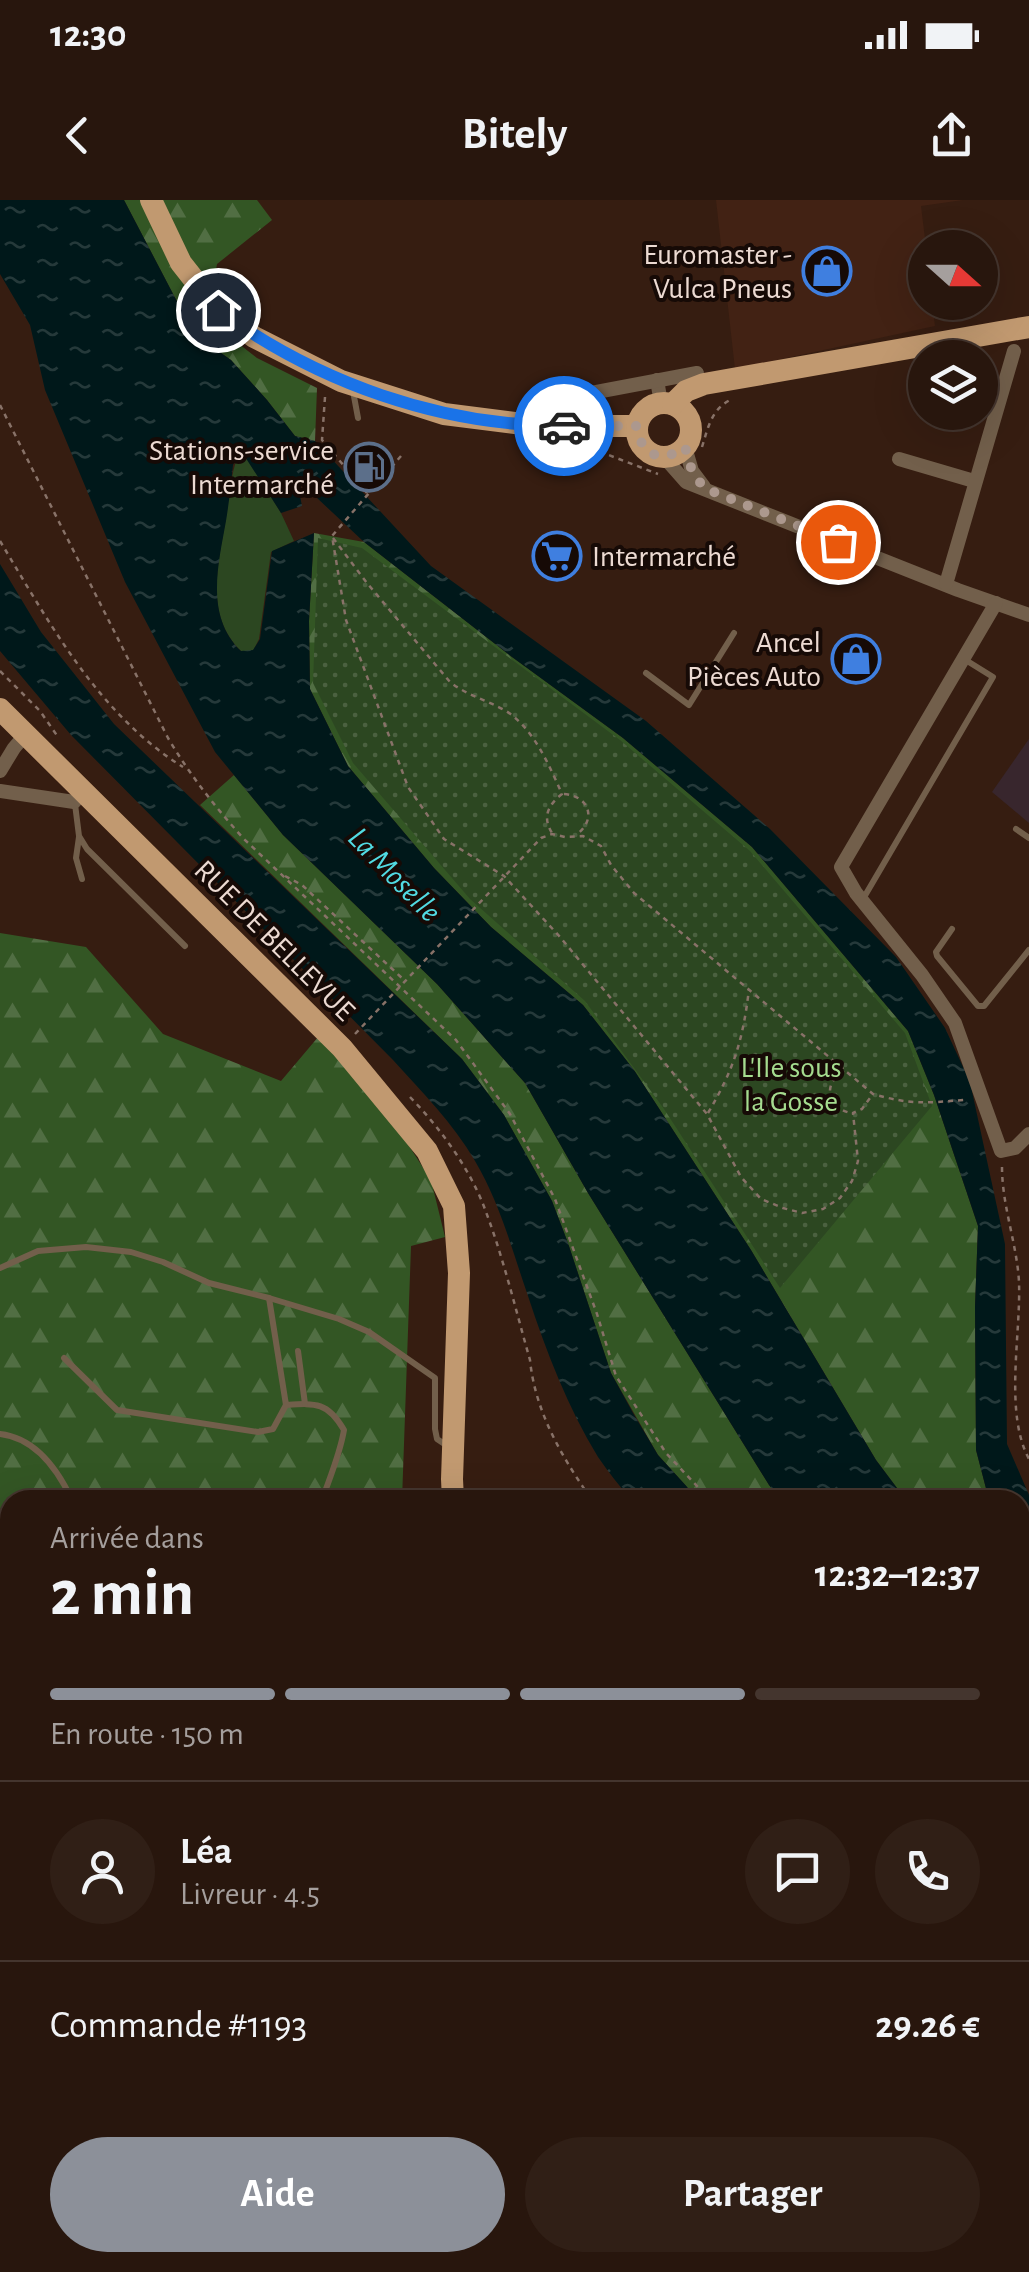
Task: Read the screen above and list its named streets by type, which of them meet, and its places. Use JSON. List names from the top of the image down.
{
  "streets": {
    "main road": ["RUE DE BELLEVUE"]
  },
  "water": ["La Moselle"],
  "parks": ["L'Ile sous la Gosse"],
  "places": {
    "shop": ["Euromaster - Vulca Pneus", "Ancel Pièces Auto"],
    "fuel station": ["Stations-service Intermarché"],
    "supermarket": ["Intermarché"]
  },
  "north": "right",
  "page": {
    "status": "12:30",
    "header": "Bitely",
    "heading": ["2 min", "Arrivée dans", "12:32–12:37"],
    "panel": [
      "Léa",
      "Livreur · 4.5",
      "Commande #1193",
      "29.26 €"
    ],
    "bar": "En route · 150 m",
    "buttons": ["Aide", "Partager"]
  }
}
